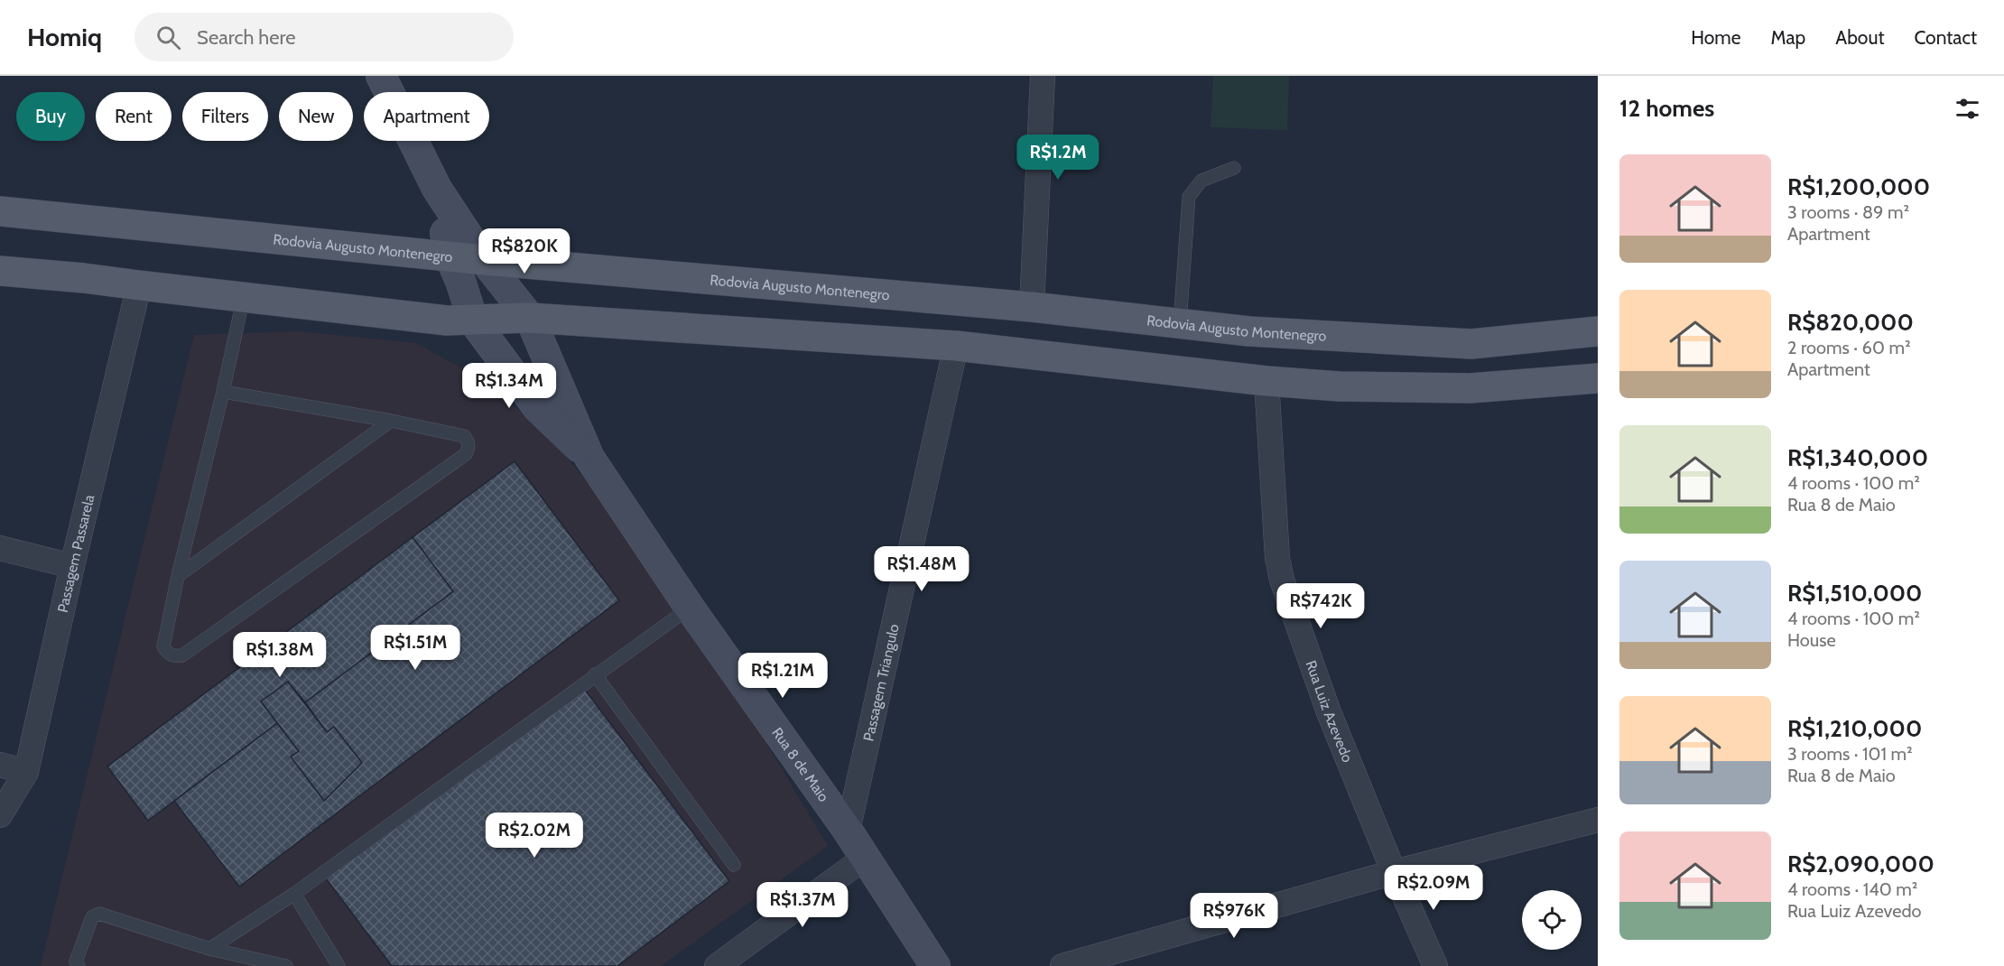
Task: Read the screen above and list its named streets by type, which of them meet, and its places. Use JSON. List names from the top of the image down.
{
  "streets": {
    "main road": ["Rodovia Augusto Montenegro"],
    "street": [
      "Passagem Passarela",
      "Passagem Triangulo",
      "Rua Luiz Azevedo",
      "Rua 8 de Maio"
    ]
  },
  "crossings": [
    ["Rodovia Augusto Montenegro", "Rua 8 de Maio"],
    ["Passagem Triangulo", "Rua 8 de Maio"]
  ],
  "page": {
    "header": "Homiq",
    "search": "Search here",
    "nav": [
      "Home",
      "Map",
      "About",
      "Contact"
    ],
    "heading": "12 homes",
    "chip": [
      "Buy",
      "Rent",
      "Filters",
      "New",
      "Apartment"
    ],
    "price": [
      "R$1.2M",
      "R$820K",
      "R$1.34M",
      "R$1.48M",
      "R$742K",
      "R$1.51M",
      "R$1.38M",
      "R$1.21M",
      "R$2.02M",
      "R$2.09M",
      "R$1.37M",
      "R$976K"
    ],
    "list": [
      {
        "name": "R$1,200,000",
        "note": "3 rooms · 89 m² · Apartment"
      },
      {
        "name": "R$820,000",
        "note": "2 rooms · 60 m² · Apartment"
      },
      {
        "name": "R$1,340,000",
        "note": "4 rooms · 100 m² · Rua 8 de Maio"
      },
      {
        "name": "R$1,510,000",
        "note": "4 rooms · 100 m² · House"
      },
      {
        "name": "R$1,210,000",
        "note": "3 rooms · 101 m² · Rua 8 de Maio"
      },
      {
        "name": "R$2,090,000",
        "note": "4 rooms · 140 m² · Rua Luiz Azevedo"
      }
    ]
  }
}
